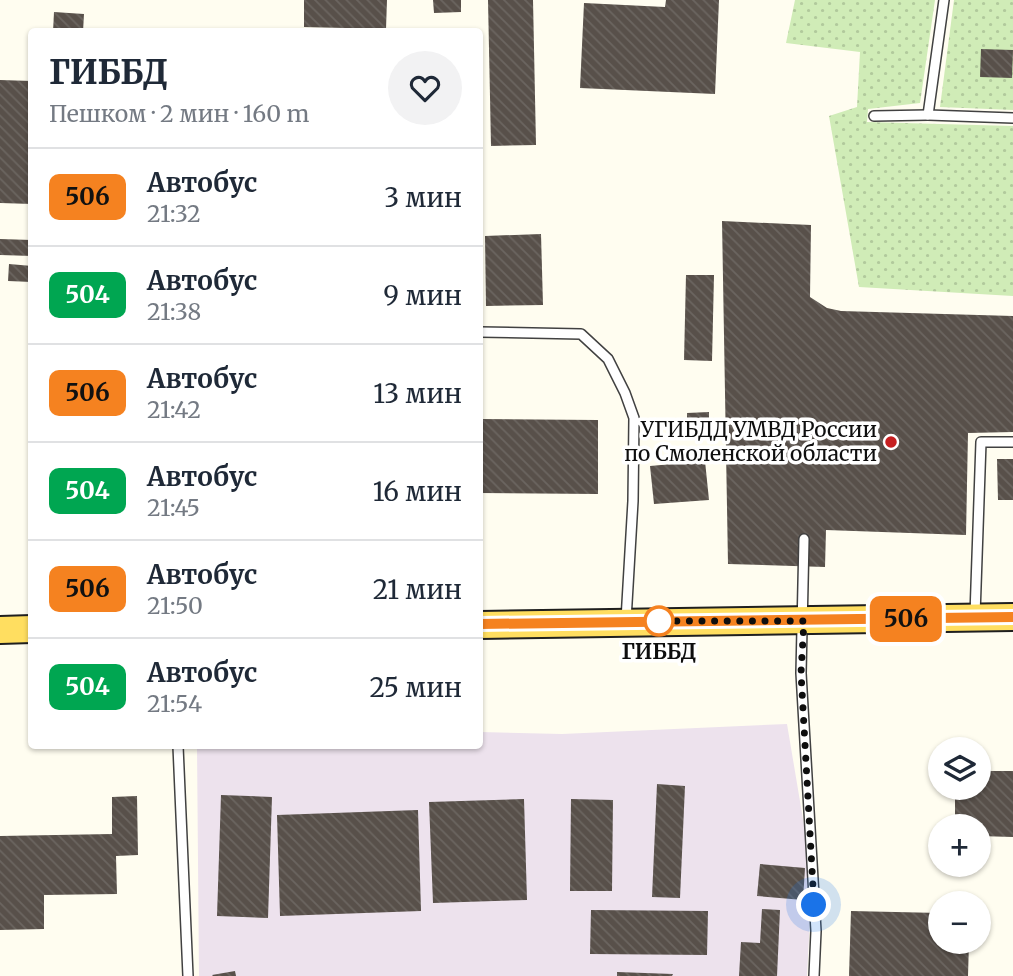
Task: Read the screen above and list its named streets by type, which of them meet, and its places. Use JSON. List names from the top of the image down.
{
  "places": ["УГИБДД УМВД России по Смоленской области", "ГИББД"],
  "lines": ["bus line 506"],
  "page": {
    "on_map": "506",
    "heading": ["ГИББД", "Пешком · 2 мин · 160 m"],
    "list": [
      {
        "mark": "506",
        "name": "Автобус",
        "note": "21:32",
        "value": "3 мин"
      },
      {
        "mark": "504",
        "name": "Автобус",
        "note": "21:38",
        "value": "9 мин"
      },
      {
        "mark": "506",
        "name": "Автобус",
        "note": "21:42",
        "value": "13 мин"
      },
      {
        "mark": "504",
        "name": "Автобус",
        "note": "21:45",
        "value": "16 мин"
      },
      {
        "mark": "506",
        "name": "Автобус",
        "note": "21:50",
        "value": "21 мин"
      },
      {
        "mark": "504",
        "name": "Автобус",
        "note": "21:54",
        "value": "25 мин"
      }
    ],
    "map_buttons": ["+", "−"]
  }
}
